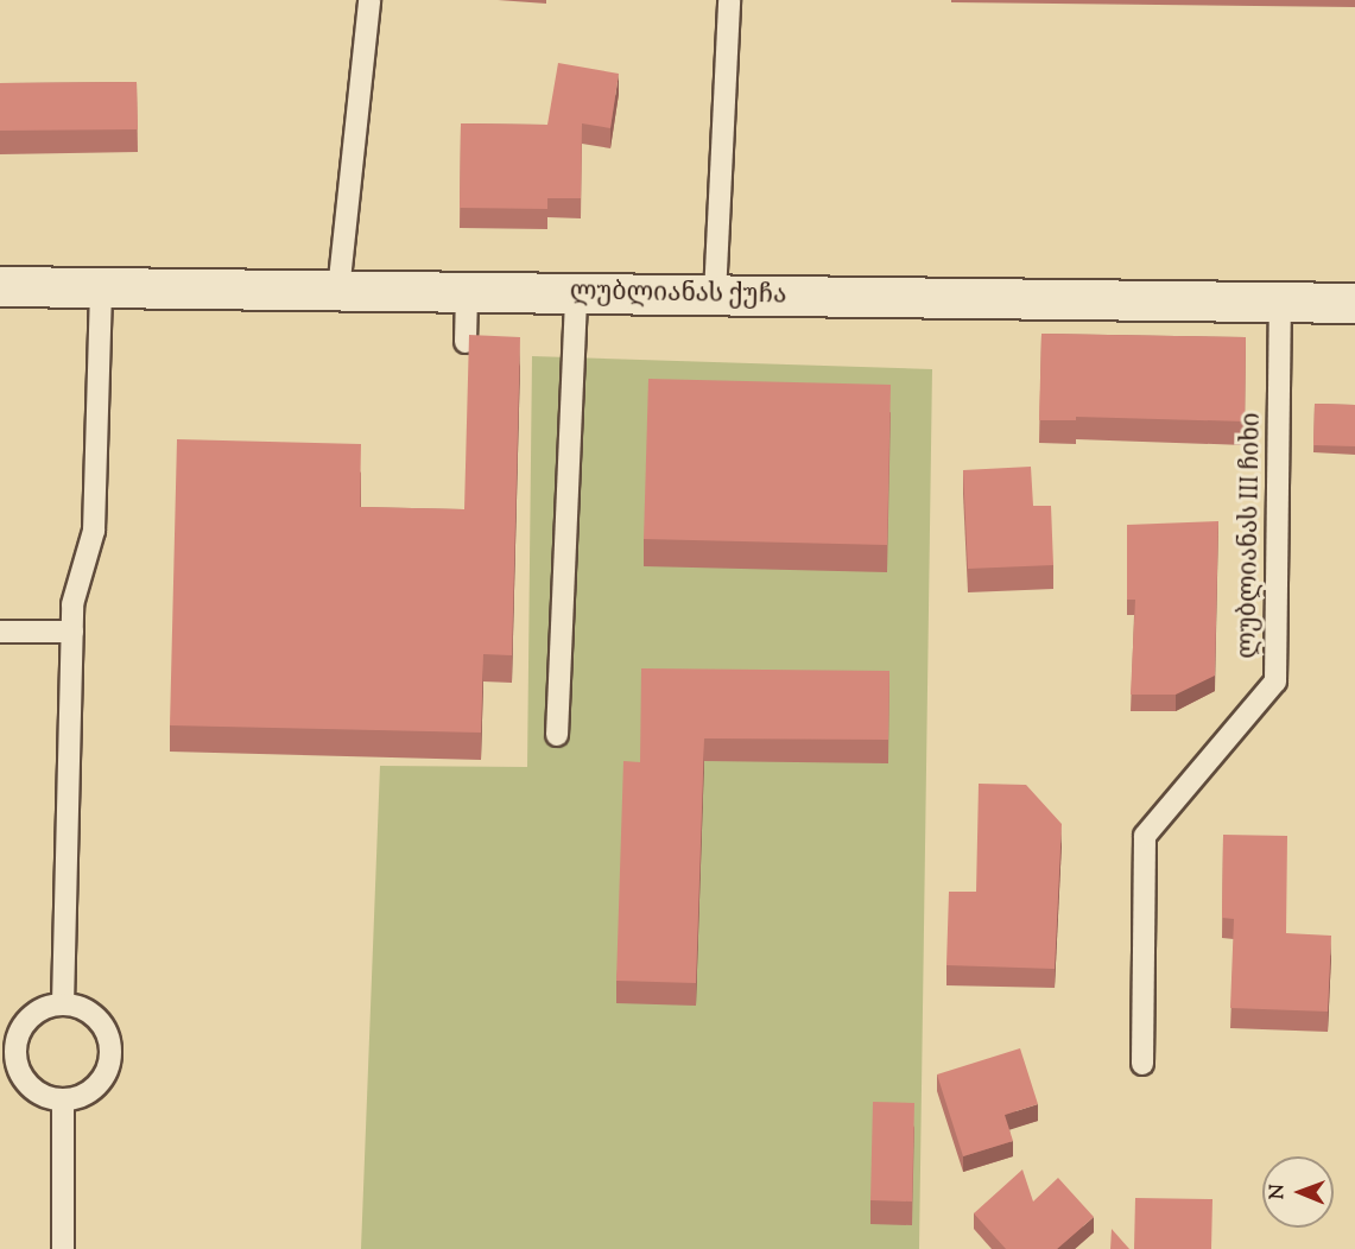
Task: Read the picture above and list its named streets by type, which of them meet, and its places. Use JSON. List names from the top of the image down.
{
  "streets": {
    "street": ["ლუბლიანას ქუჩა"],
    "lane": ["ლუბლიანას III ჩიხი"]
  },
  "crossings": [
    ["ლუბლიანას ქუჩა", "ლუბლიანას III ჩიხი"]
  ],
  "north": "left"
}
